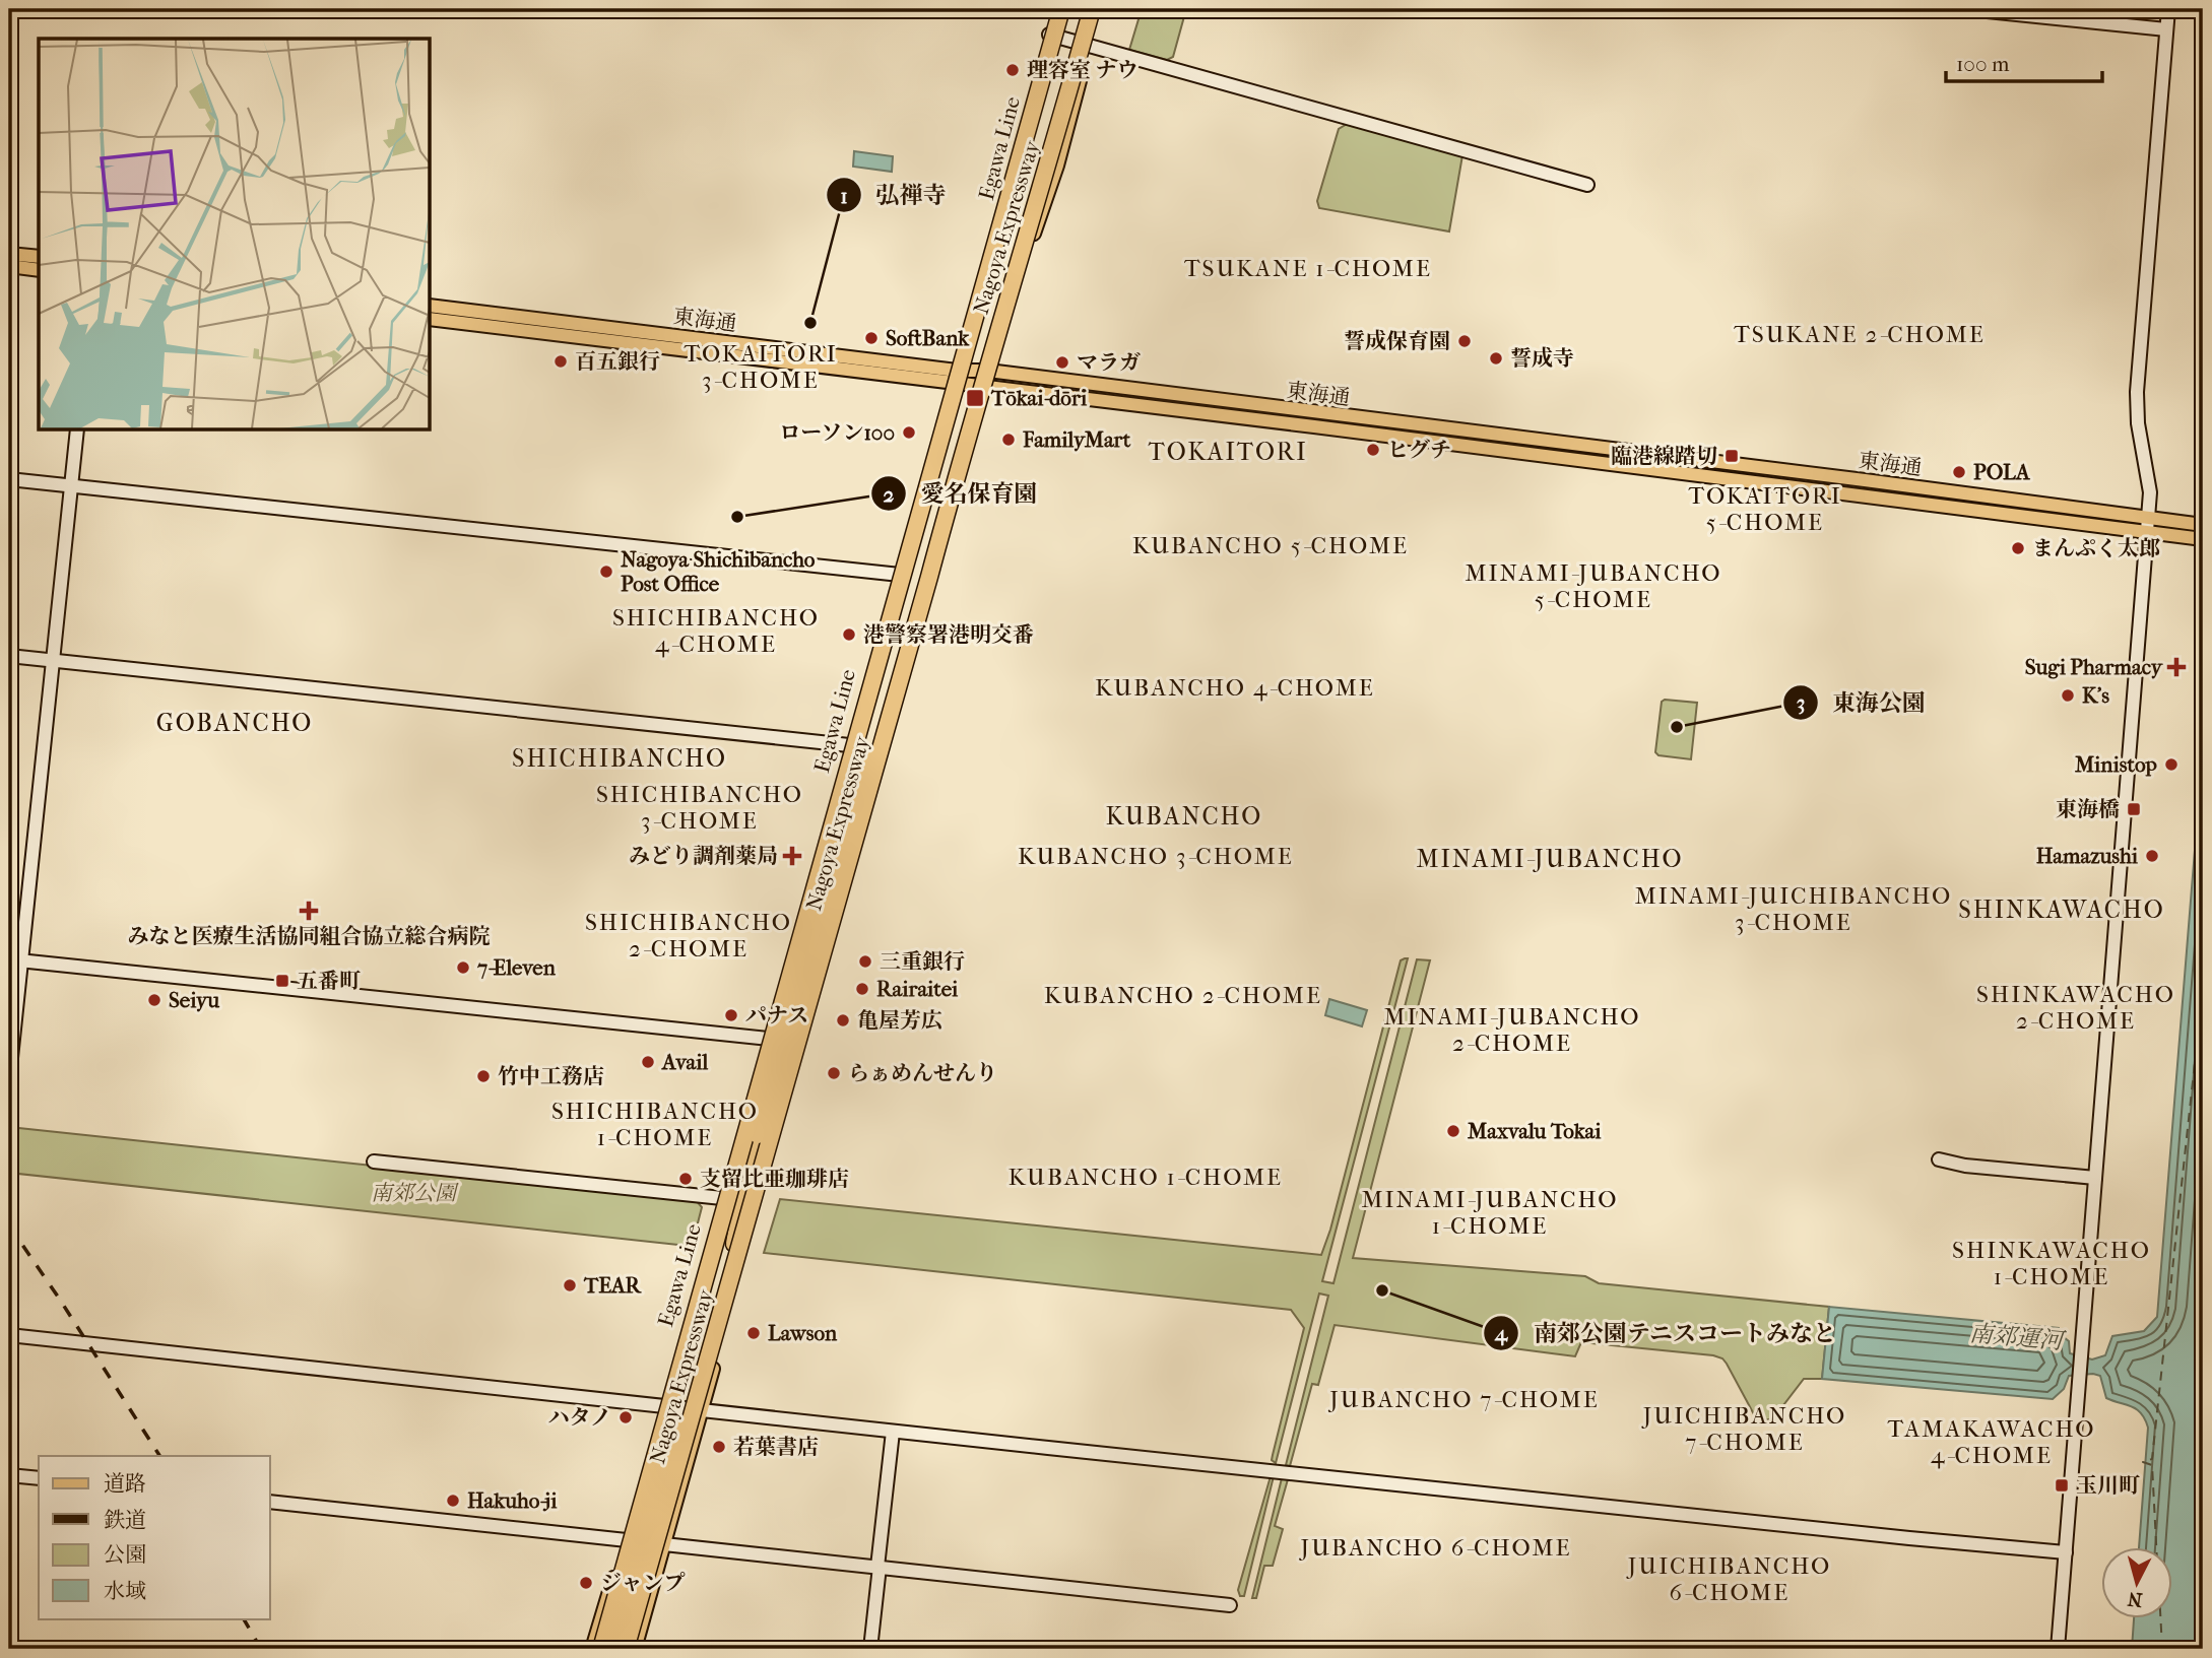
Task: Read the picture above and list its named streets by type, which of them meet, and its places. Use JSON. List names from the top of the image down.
{
  "streets": {
    "highway": ["Nagoya Expressway"],
    "main road": ["Egawa Line", "東海通"]
  },
  "crossings": [
    ["Egawa Line", "Nagoya Expressway"],
    ["Egawa Line", "東海通"]
  ],
  "districts": [
    "TSUKANE 1-CHOME",
    "TSUKANE 2-CHOME",
    "TOKAITORI 3-CHOME",
    "TOKAITORI",
    "TOKAITORI 5-CHOME",
    "KUBANCHO 5-CHOME",
    "MINAMI-JUBANCHO 5-CHOME",
    "SHICHIBANCHO 4-CHOME",
    "KUBANCHO 4-CHOME",
    "GOBANCHO",
    "SHICHIBANCHO",
    "SHICHIBANCHO 3-CHOME",
    "KUBANCHO",
    "KUBANCHO 3-CHOME",
    "MINAMI-JUBANCHO",
    "MINAMI-JUICHIBANCHO 3-CHOME",
    "SHINKAWACHO",
    "SHICHIBANCHO 2-CHOME",
    "SHINKAWACHO 2-CHOME",
    "KUBANCHO 2-CHOME",
    "MINAMI-JUBANCHO 2-CHOME",
    "SHICHIBANCHO 1-CHOME",
    "KUBANCHO 1-CHOME",
    "MINAMI-JUBANCHO 1-CHOME",
    "SHINKAWACHO 1-CHOME",
    "JUBANCHO 7-CHOME",
    "JUICHIBANCHO 7-CHOME",
    "TAMAKAWACHO 4-CHOME",
    "JUBANCHO 6-CHOME",
    "JUICHIBANCHO 6-CHOME"
  ],
  "water": ["南郊運河"],
  "parks": ["南郊公園"],
  "places": {
    "other": [
      "理容室 ナウ",
      "弘禅寺",
      "SoftBank",
      "誓成保育園",
      "誓成寺",
      "百五銀行",
      "マラガ",
      "ローソン100",
      "FamilyMart",
      "ヒグチ",
      "POLA",
      "愛名保育園",
      "まんぷく太郎",
      "Nagoya Shichibancho Post Office",
      "港警察署港明交番",
      "K's",
      "東海公園",
      "Ministop",
      "Hamazushi",
      "三重銀行",
      "7-Eleven",
      "Rairaitei",
      "Seiyu",
      "パナス",
      "亀屋芳広",
      "Avail",
      "らぁめんせんり",
      "竹中工務店",
      "Maxvalu Tokai",
      "支留比亜珈琲店",
      "TEAR",
      "南郊公園テニスコートみなと",
      "Lawson",
      "ハタノ",
      "若葉書店",
      "Hakuho-ji",
      "ジャンプ"
    ],
    "transit": [
      "Tōkai-dōri",
      "臨港線踏切",
      "東海橋",
      "五番町",
      "玉川町"
    ],
    "health": ["Sugi Pharmacy", "みどり調剤薬局", "みなと医療生活協同組合協立総合病院"]
  },
  "legend": [
    "道路",
    "鉄道",
    "公園",
    "水域"
  ],
  "scale_bar": "100 m",
  "north": "bottom"
}
